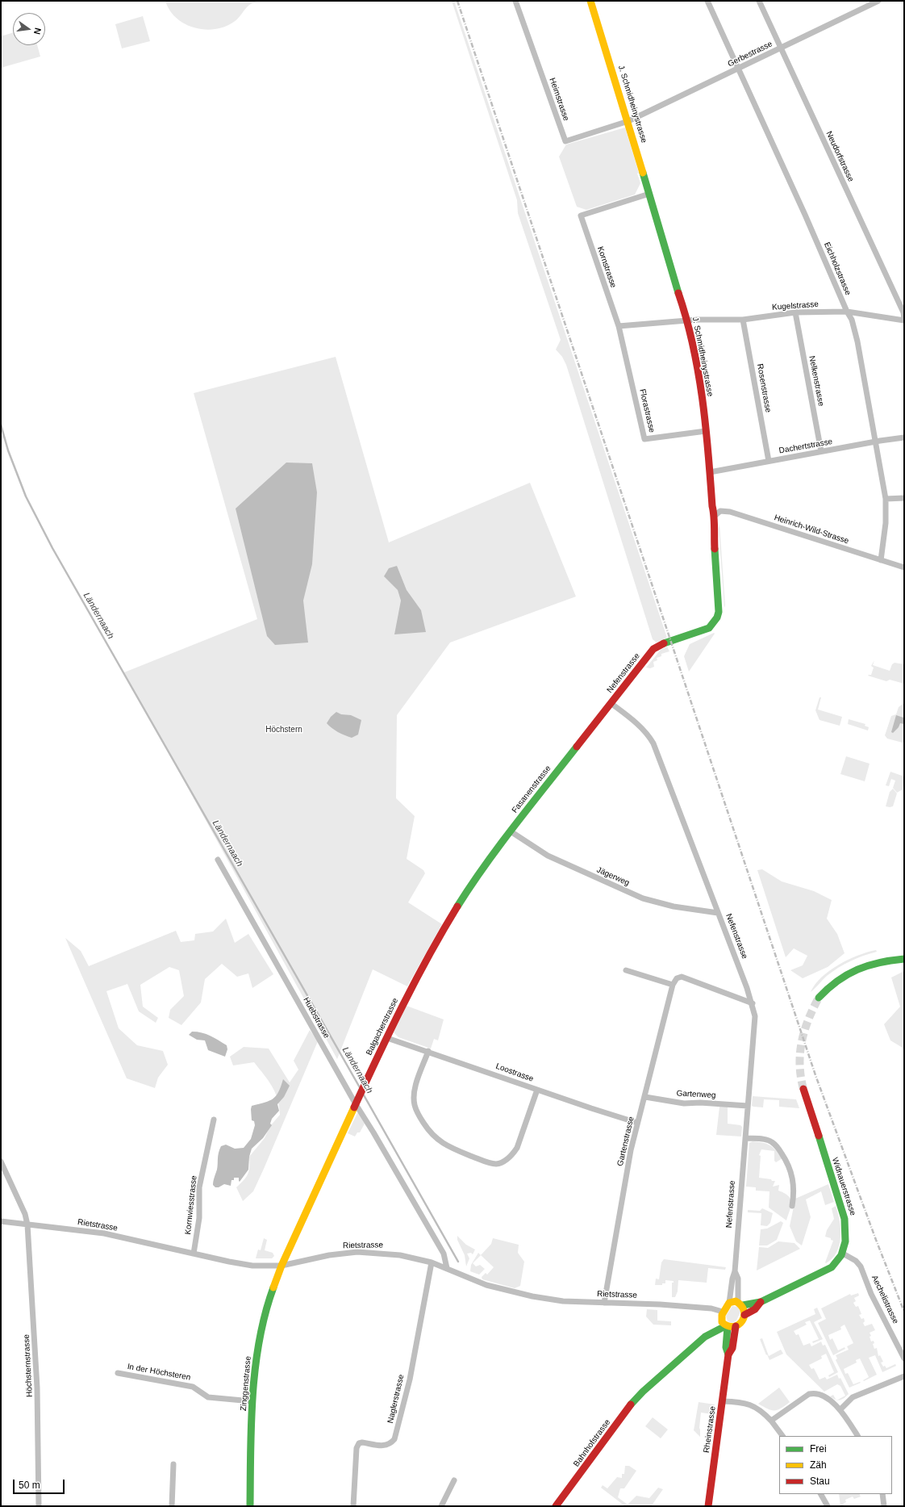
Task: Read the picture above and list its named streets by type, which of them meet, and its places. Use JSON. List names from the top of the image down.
{
  "streets": {
    "street": [
      "Gerbestrasse",
      "Heimstrasse",
      "J. Schmidheinystrasse",
      "Neudorfstrasse",
      "Kornstrasse",
      "Eichholzstrasse",
      "Kugelstrasse",
      "Nelkenstrasse",
      "Rosenstrasse",
      "Florastrasse",
      "Dachertstrasse",
      "Heinrich-Wild-Strasse",
      "Nefenstrasse",
      "Fasanenstrasse",
      "Jägerweg",
      "Huebstrasse",
      "Balgacherstrasse",
      "Loostrasse",
      "Gartenweg",
      "Gartenstrasse",
      "Widnauerstrasse",
      "Kornwiesstrasse",
      "Rietstrasse",
      "Aechelistrasse",
      "Höchsternstrasse",
      "In der Höchsteren",
      "Zinggenstrasse",
      "Naglerstrasse",
      "Rheinstrasse",
      "Bahnhofstrasse"
    ]
  },
  "crossings": [
    ["Gerbestrasse", "Heimstrasse"],
    ["Gerbestrasse", "J. Schmidheinystrasse"],
    ["Gerbestrasse", "Neudorfstrasse"],
    ["Gerbestrasse", "Eichholzstrasse"],
    ["Heimstrasse", "J. Schmidheinystrasse"],
    ["J. Schmidheinystrasse", "Kornstrasse"],
    ["J. Schmidheinystrasse", "Kugelstrasse"],
    ["J. Schmidheinystrasse", "Florastrasse"],
    ["J. Schmidheinystrasse", "Dachertstrasse"],
    ["J. Schmidheinystrasse", "Heinrich-Wild-Strasse"],
    ["J. Schmidheinystrasse", "Nefenstrasse"],
    ["Neudorfstrasse", "Kugelstrasse"],
    ["Kornstrasse", "Florastrasse"],
    ["Eichholzstrasse", "Kugelstrasse"],
    ["Eichholzstrasse", "Dachertstrasse"],
    ["Eichholzstrasse", "Heinrich-Wild-Strasse"],
    ["Kugelstrasse", "Nelkenstrasse"],
    ["Kugelstrasse", "Rosenstrasse"],
    ["Nelkenstrasse", "Dachertstrasse"],
    ["Rosenstrasse", "Dachertstrasse"],
    ["Nefenstrasse", "Fasanenstrasse"],
    ["Nefenstrasse", "Jägerweg"],
    ["Nefenstrasse", "Gartenweg"],
    ["Nefenstrasse", "Widnauerstrasse"],
    ["Nefenstrasse", "Rietstrasse"],
    ["Nefenstrasse", "Rheinstrasse"],
    ["Nefenstrasse", "Bahnhofstrasse"],
    ["Fasanenstrasse", "Jägerweg"],
    ["Fasanenstrasse", "Balgacherstrasse"],
    ["Huebstrasse", "Balgacherstrasse"],
    ["Huebstrasse", "Rietstrasse"],
    ["Balgacherstrasse", "Loostrasse"],
    ["Balgacherstrasse", "Rietstrasse"],
    ["Balgacherstrasse", "Zinggenstrasse"],
    ["Loostrasse", "Gartenstrasse"],
    ["Gartenweg", "Gartenstrasse"],
    ["Gartenstrasse", "Rietstrasse"],
    ["Widnauerstrasse", "Rietstrasse"],
    ["Widnauerstrasse", "Aechelistrasse"],
    ["Widnauerstrasse", "Rheinstrasse"],
    ["Widnauerstrasse", "Bahnhofstrasse"],
    ["Kornwiesstrasse", "Rietstrasse"],
    ["Rietstrasse", "Höchsternstrasse"],
    ["Rietstrasse", "Zinggenstrasse"],
    ["Rietstrasse", "Naglerstrasse"],
    ["Rietstrasse", "Rheinstrasse"],
    ["Rietstrasse", "Bahnhofstrasse"],
    ["In der Höchsteren", "Zinggenstrasse"],
    ["Rheinstrasse", "Bahnhofstrasse"]
  ],
  "water": ["Ländernaach"],
  "parks": ["Höchstern"],
  "legend": ["Frei", "Zäh", "Stau"],
  "scale_bar": "50 m",
  "north": "right"
}
